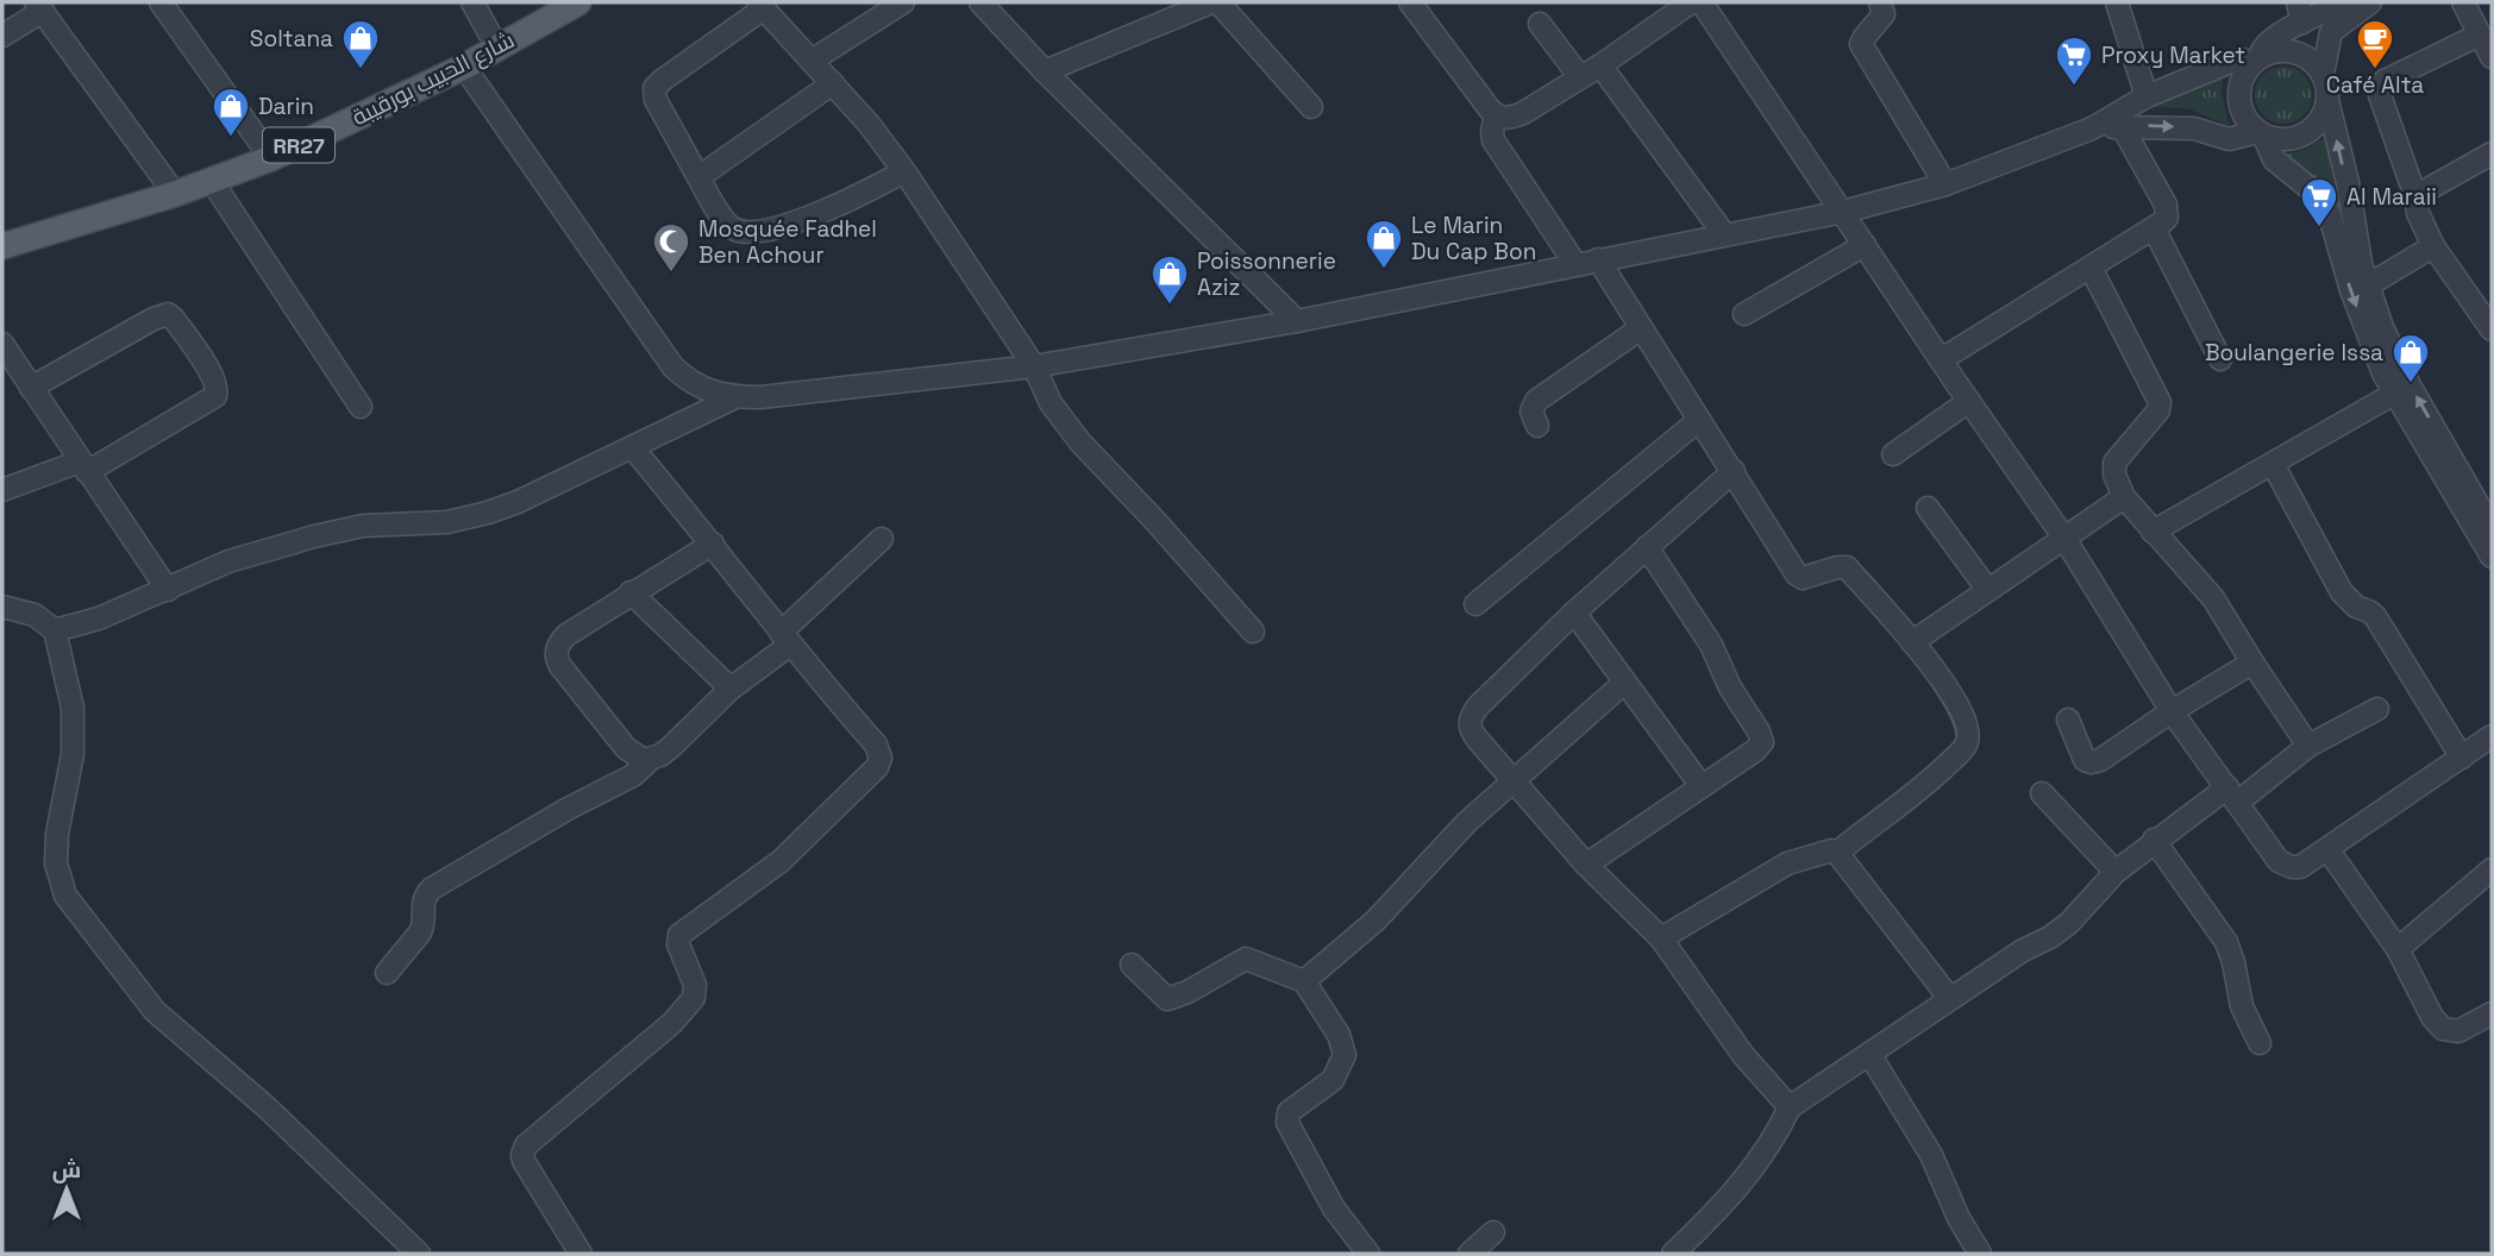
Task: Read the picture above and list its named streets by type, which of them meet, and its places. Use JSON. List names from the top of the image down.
{
  "streets": {
    "main road": ["شارع الحبيب بورقيبة", "RR27"]
  },
  "places": {
    "shop": [
      "Soltana",
      "Darin",
      "Le Marin Du Cap Bon",
      "Poissonnerie Aziz",
      "Boulangerie Issa"
    ],
    "cafe": ["Café Alta"],
    "supermarket": ["Proxy Market", "Al Maraii"],
    "mosque": ["Mosquée Fadhel Ben Achour"]
  },
  "north": "top"
}
